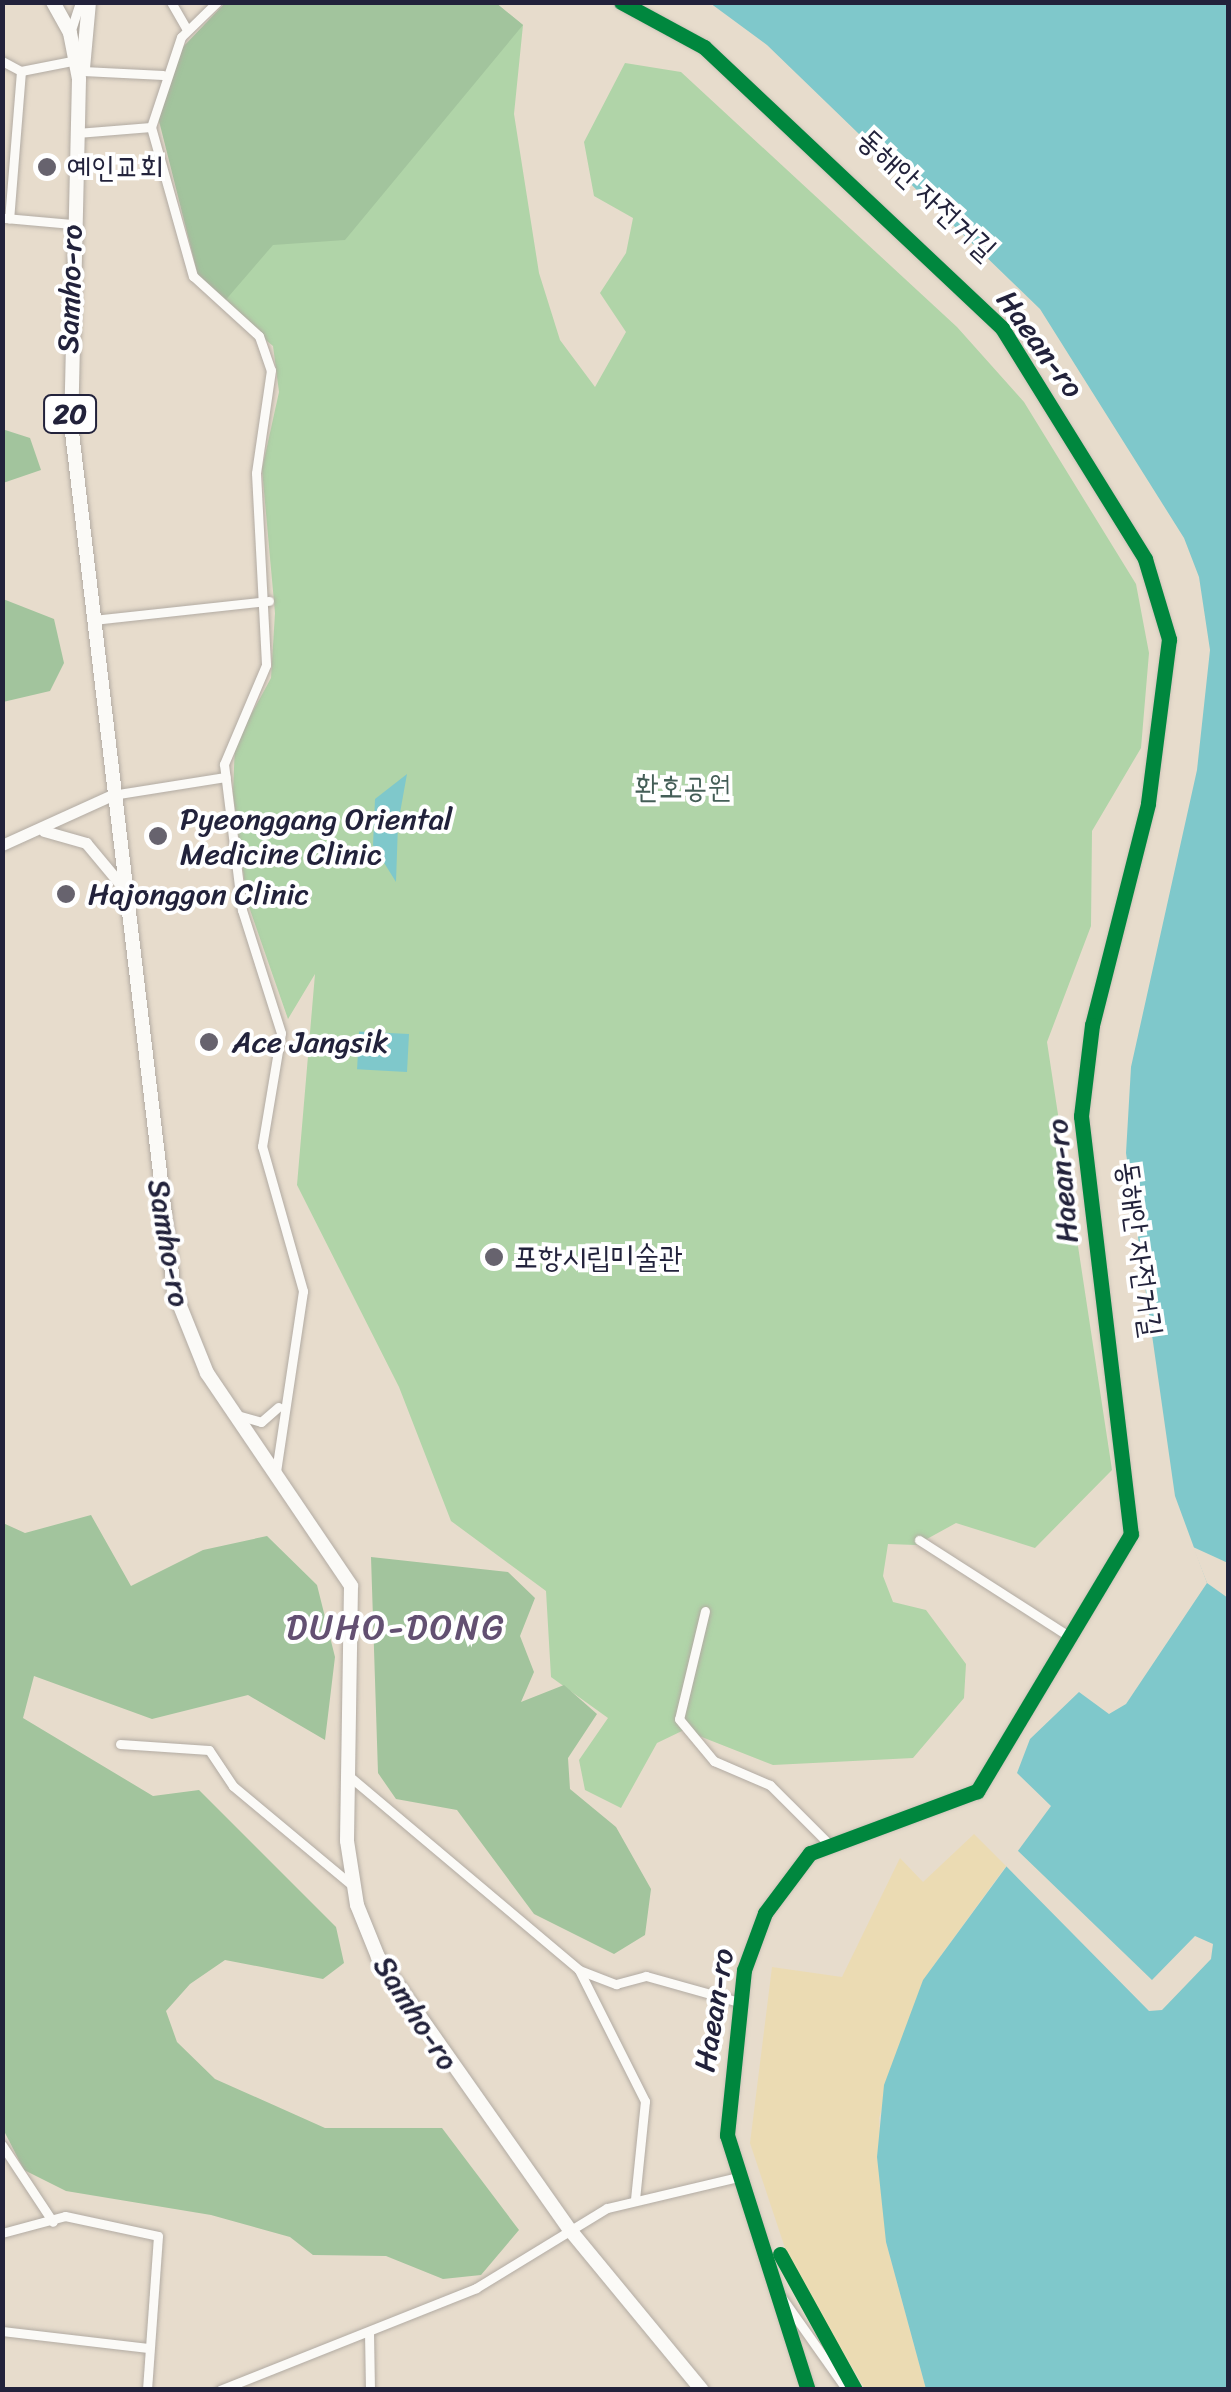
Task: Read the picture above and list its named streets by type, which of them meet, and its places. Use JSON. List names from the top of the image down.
{
  "streets": {
    "main road": ["Samho-ro", "20"],
    "street": ["Haean-ro"]
  },
  "districts": ["DUHO-DONG"],
  "parks": ["환호공원"],
  "places": [
    "예인교회",
    "Pyeonggang Oriental Medicine Clinic",
    "Hajonggon Clinic",
    "Ace Jangsik",
    "포항시립미술관"
  ]
}
